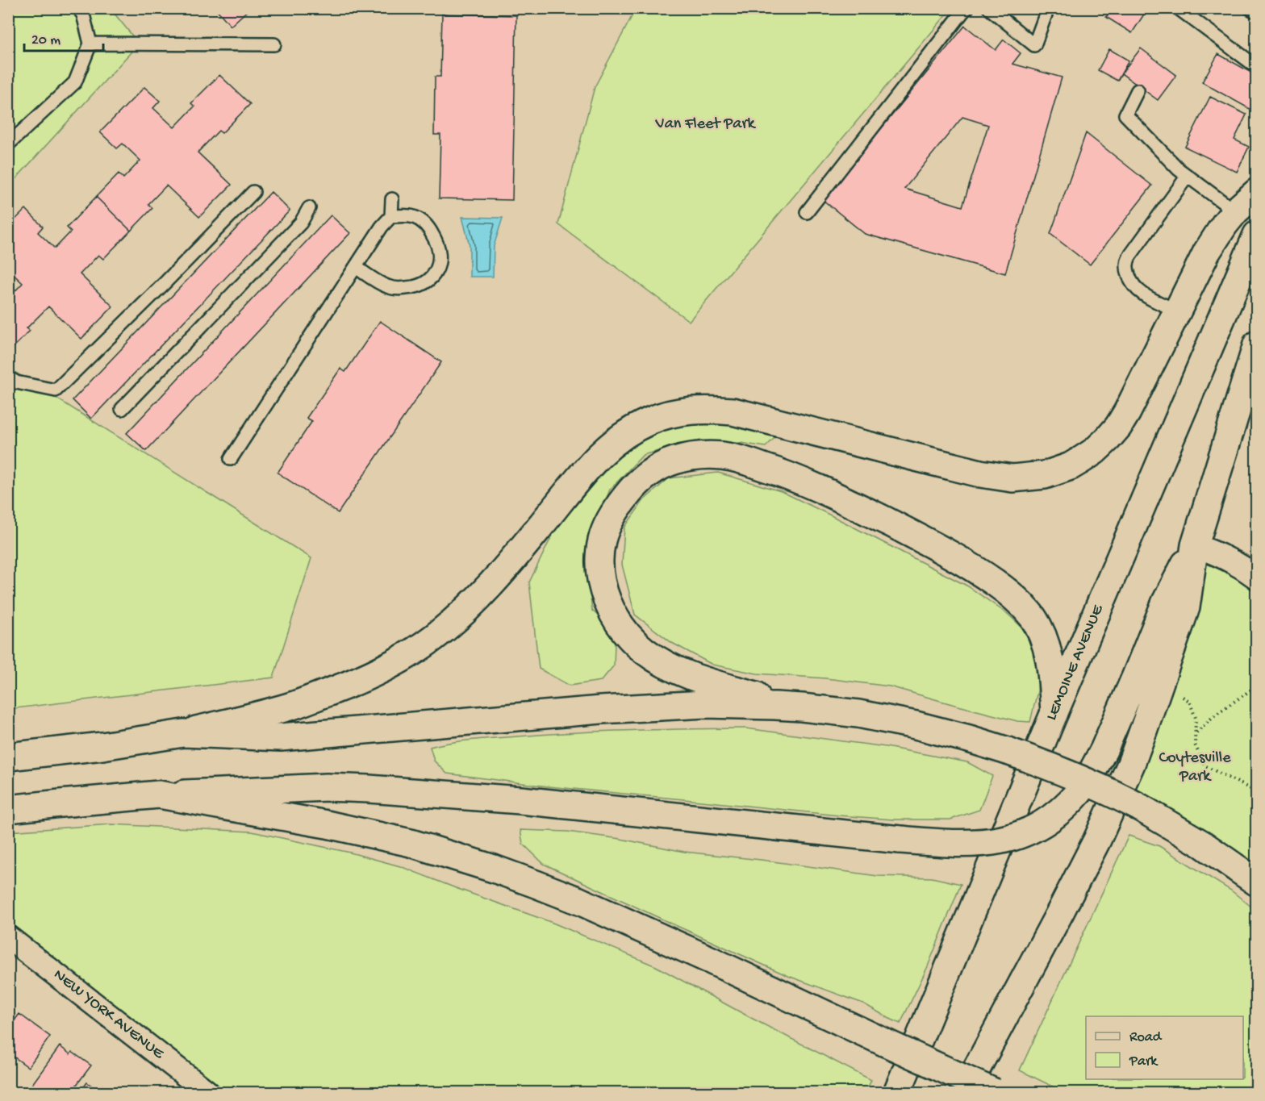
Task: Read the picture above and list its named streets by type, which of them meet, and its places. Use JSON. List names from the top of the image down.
{
  "streets": {
    "main road": ["LEMOINE AVENUE"],
    "street": ["NEW YORK AVENUE"]
  },
  "parks": ["Van Fleet Park", "Coytesville Park"],
  "legend": ["Road", "Park"],
  "scale_bar": "20 m"
}
